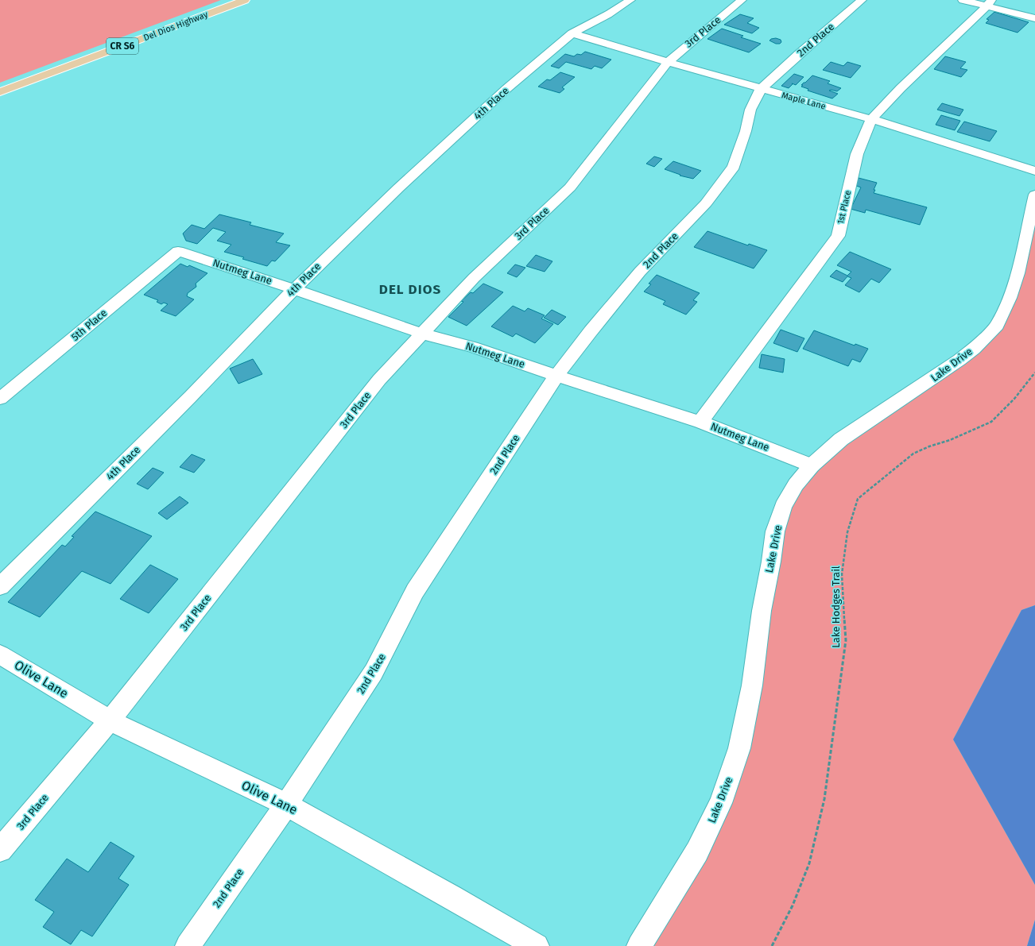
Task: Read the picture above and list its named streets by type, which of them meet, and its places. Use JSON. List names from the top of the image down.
{
  "streets": {
    "main road": ["Del Dios Highway", "CR S6"],
    "street": [
      "3rd Place",
      "2nd Place",
      "Maple Lane",
      "4th Place",
      "1st Place",
      "Nutmeg Lane",
      "5th Place",
      "Lake Drive",
      "Olive Lane"
    ],
    "path": ["Lake Hodges Trail"]
  },
  "crossings": [
    ["3rd Place", "Maple Lane"],
    ["3rd Place", "Nutmeg Lane"],
    ["3rd Place", "Olive Lane"],
    ["2nd Place", "Maple Lane"],
    ["2nd Place", "Nutmeg Lane"],
    ["2nd Place", "Olive Lane"],
    ["Maple Lane", "4th Place"],
    ["Maple Lane", "1st Place"],
    ["4th Place", "Nutmeg Lane"],
    ["1st Place", "Nutmeg Lane"],
    ["Nutmeg Lane", "5th Place"],
    ["Nutmeg Lane", "Lake Drive"]
  ],
  "districts": ["DEL DIOS"]
}
